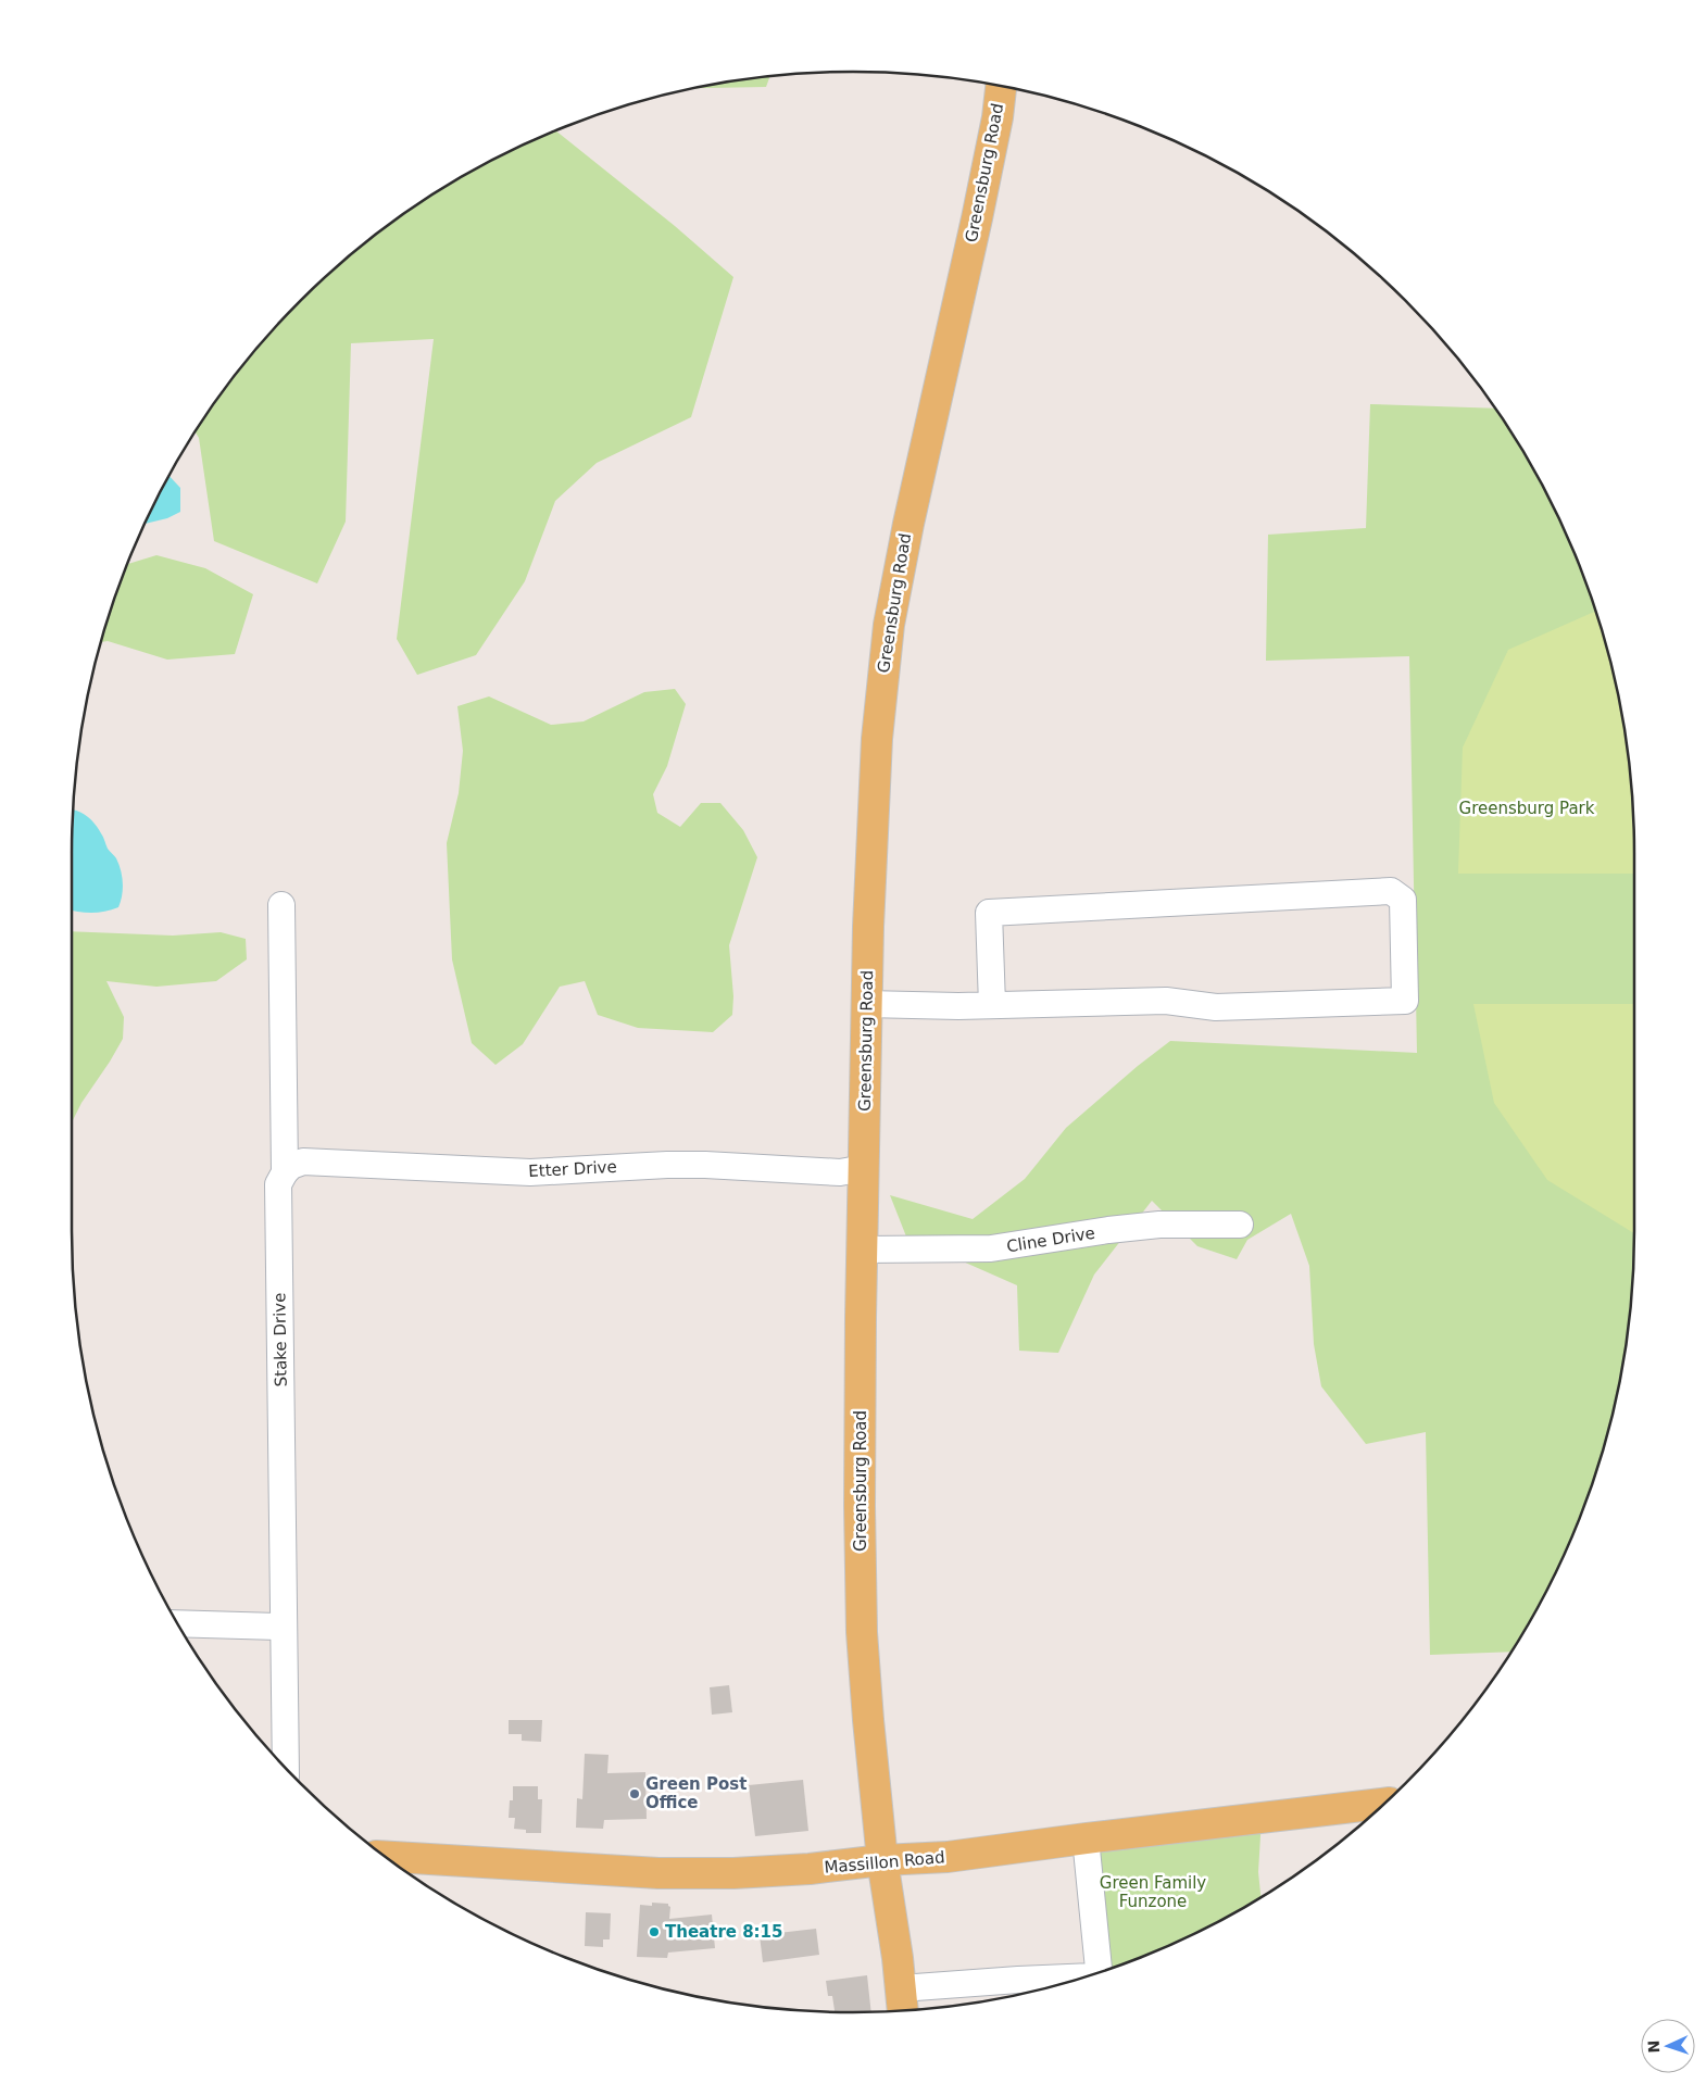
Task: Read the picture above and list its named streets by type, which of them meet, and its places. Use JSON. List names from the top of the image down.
{
  "streets": {
    "main road": ["Greensburg Road", "Massillon Road"],
    "street": ["Etter Drive", "Cline Drive", "Stake Drive"]
  },
  "crossings": [
    ["Greensburg Road", "Etter Drive"],
    ["Greensburg Road", "Cline Drive"],
    ["Greensburg Road", "Massillon Road"],
    ["Etter Drive", "Stake Drive"]
  ],
  "parks": ["Greensburg Park", "Green Family Funzone"],
  "places": ["Green Post Office", "Theatre 8:15"],
  "north": "left"
}
